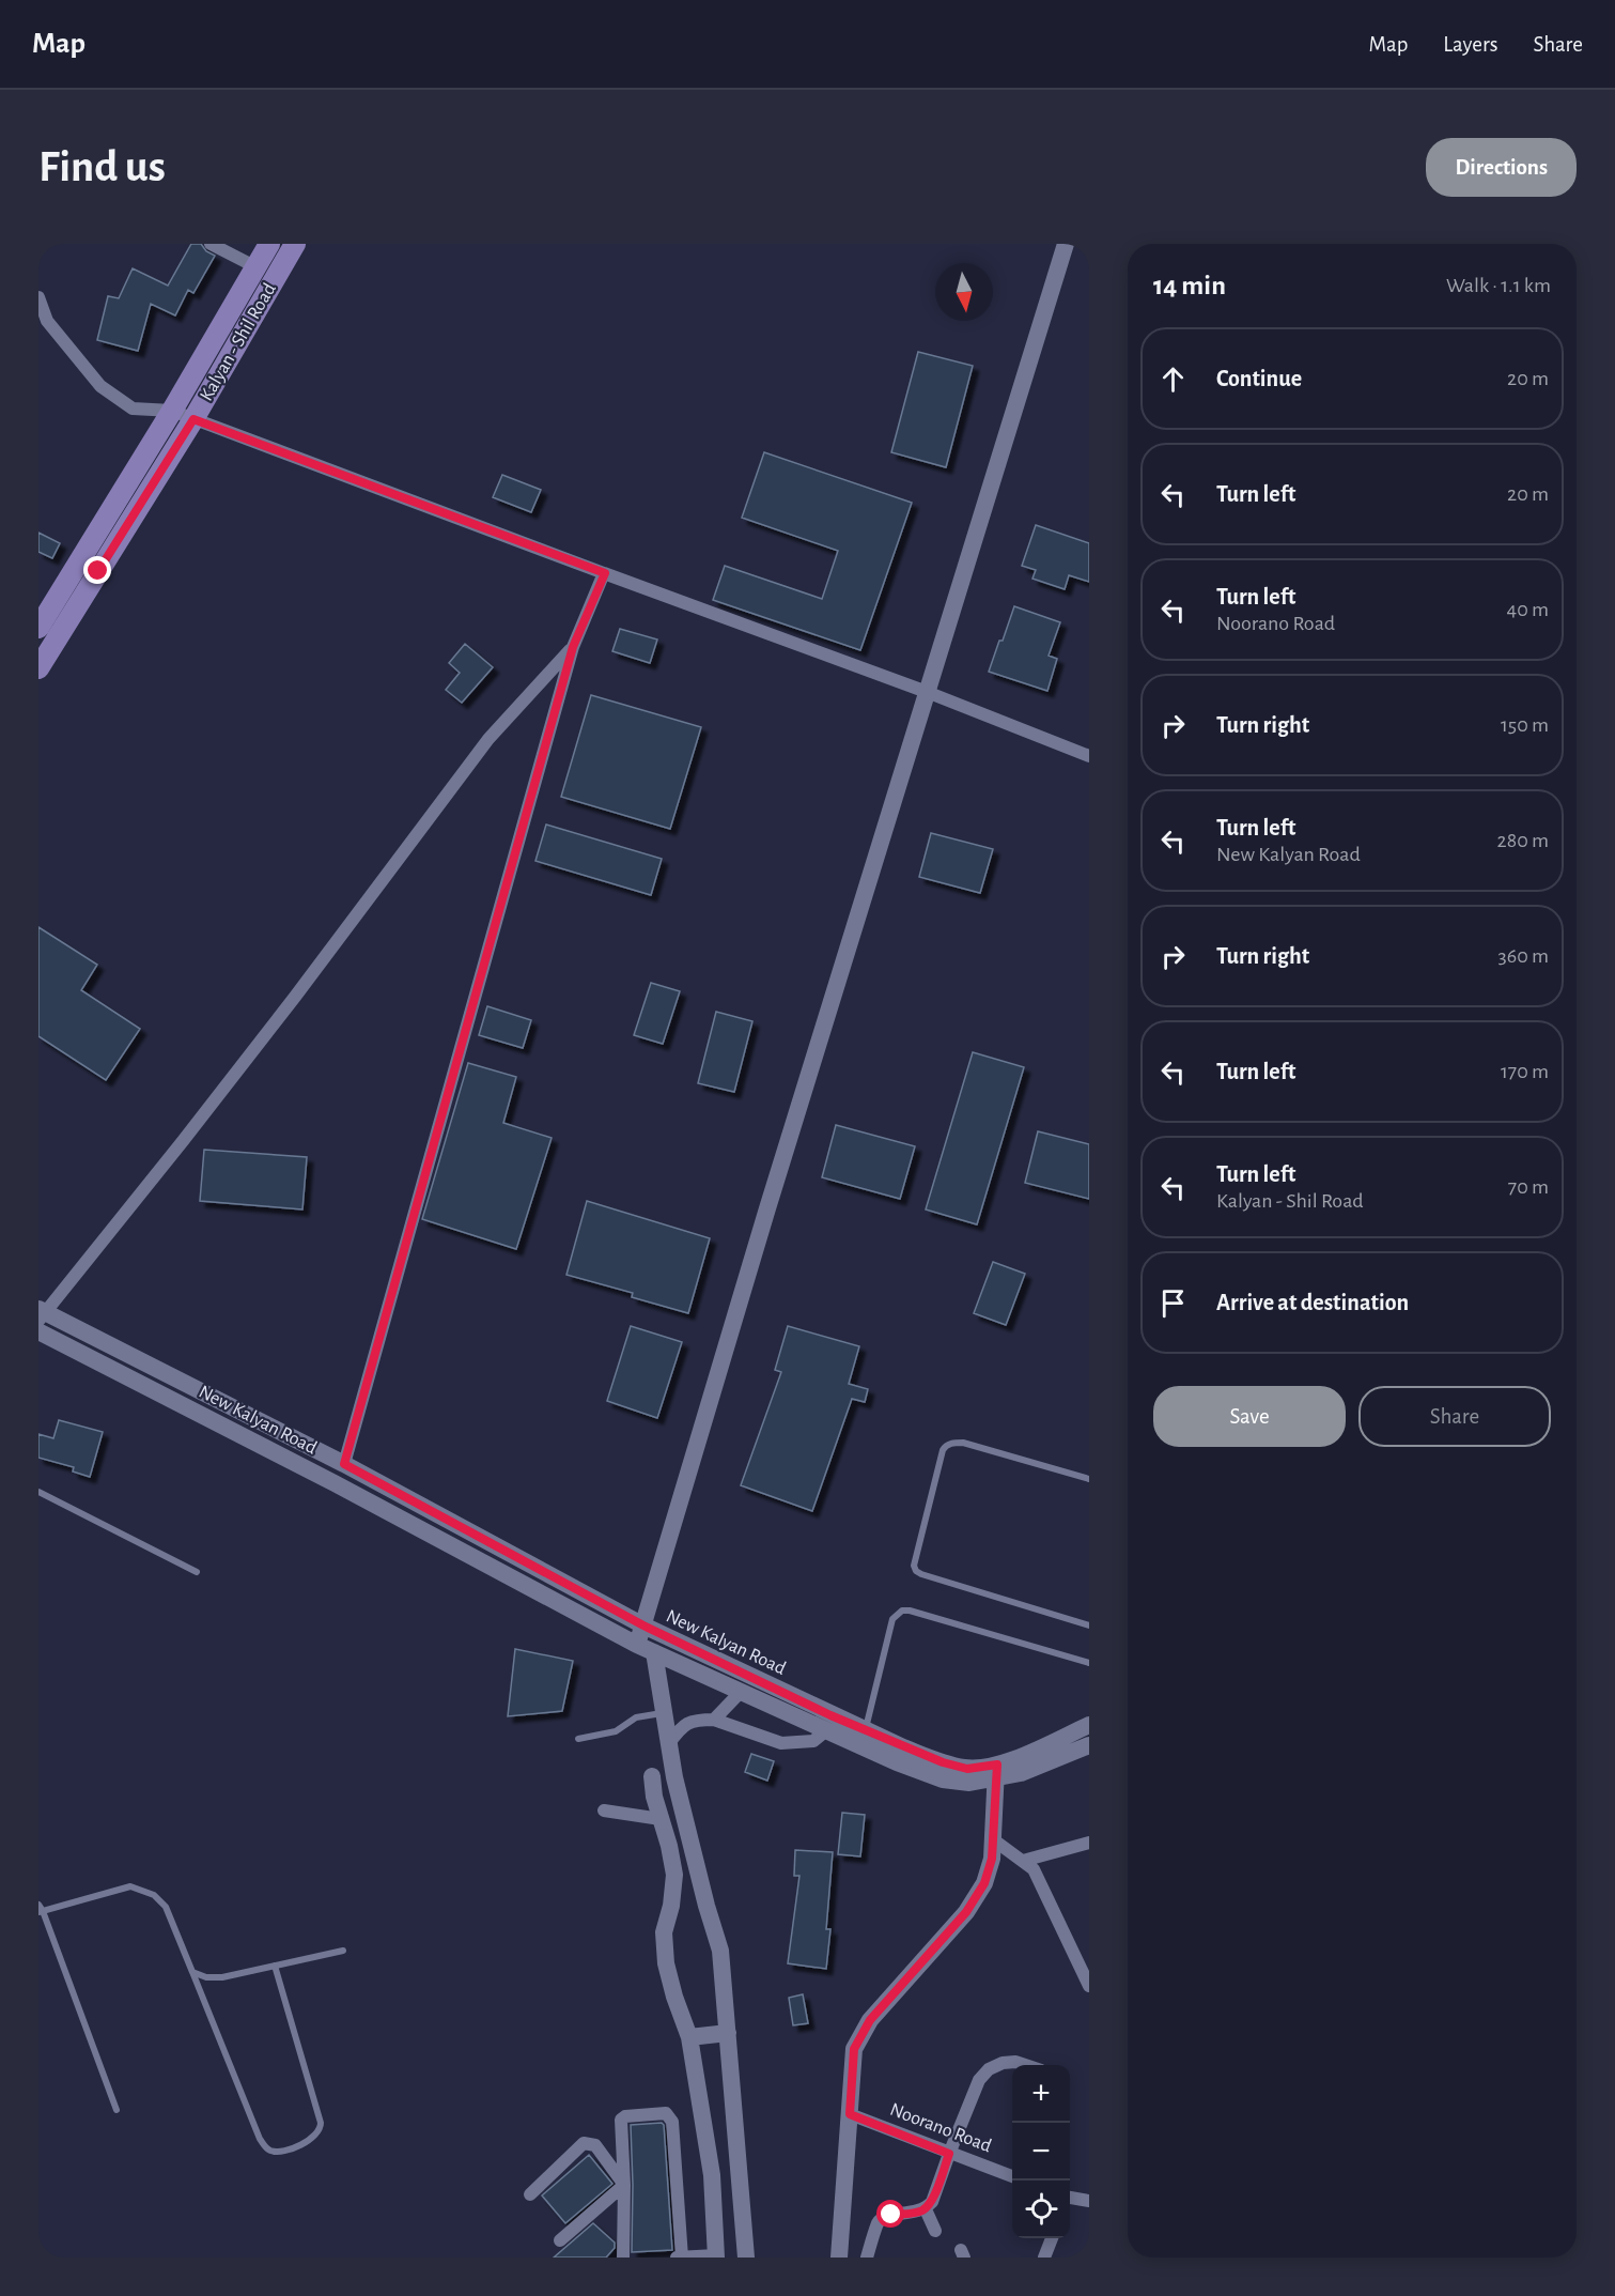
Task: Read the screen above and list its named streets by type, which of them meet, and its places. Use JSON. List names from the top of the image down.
{
  "streets": {
    "main road": ["Kalyan - Shil Road"],
    "street": ["New Kalyan Road", "Noorano Road"]
  },
  "north": "bottom",
  "page": {
    "header": "Map",
    "nav": ["Map", "Layers", "Share"],
    "buttons": [
      "Directions",
      ["Save", "Share"]
    ],
    "title": "Find us",
    "heading": ["14 min", "Walk · 1.1 km"],
    "list": [
      ["Continue", "20 m"],
      ["Turn left", "20 m"],
      ["Turn left", "Noorano Road", "40 m"],
      ["Turn right", "150 m"],
      ["Turn left", "New Kalyan Road", "280 m"],
      ["Turn right", "360 m"],
      ["Turn left", "170 m"],
      ["Turn left", "Kalyan - Shil Road", "70 m"],
      "Arrive at destination"
    ],
    "map_buttons": ["+", "−"]
  }
}
